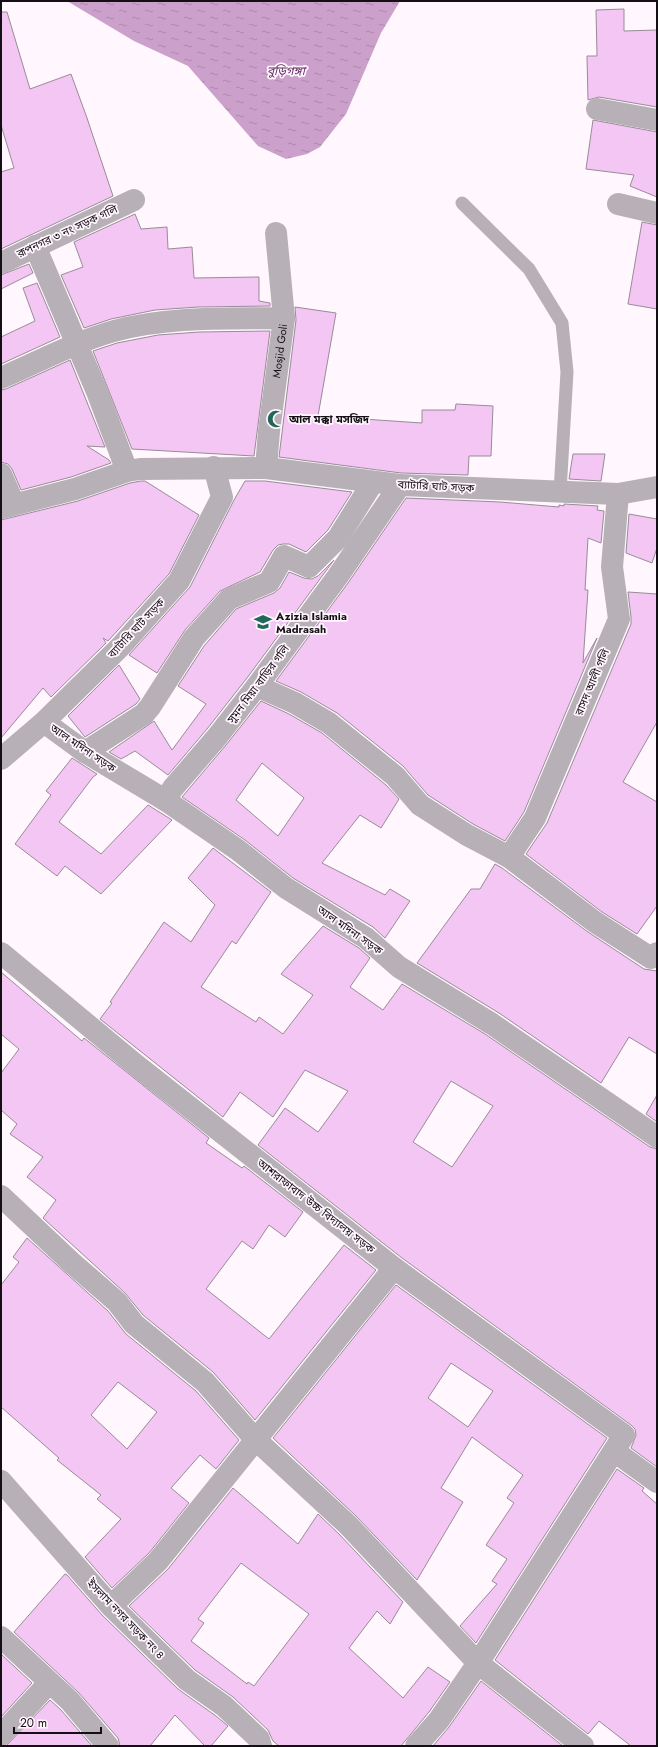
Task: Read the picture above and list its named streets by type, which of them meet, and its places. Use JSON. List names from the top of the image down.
{
  "streets": {
    "street": [
      "রূপনগর ৩ নং সড়ক গলি",
      "Mosjid Goli",
      "ব্যাটারি ঘাট সড়ক",
      "রাসদ আলী গলি",
      "সুমন মিয়া বাড়ির গলি",
      "আল মদিনা সড়ক",
      "আশরাফাবাদ উচ্চ বিদ্যালয় সড়ক",
      "ইসলাম নগর সড়ক নং ৪"
    ]
  },
  "crossings": [
    ["Mosjid Goli", "ব্যাটারি ঘাট সড়ক"],
    ["ব্যাটারি ঘাট সড়ক", "রাসদ আলী গলি"],
    ["ব্যাটারি ঘাট সড়ক", "সুমন মিয়া বাড়ির গলি"],
    ["ব্যাটারি ঘাট সড়ক", "আল মদিনা সড়ক"],
    ["সুমন মিয়া বাড়ির গলি", "আল মদিনা সড়ক"]
  ],
  "water": ["বুড়িগঙ্গা"],
  "places": {
    "mosque": ["আল মক্কা মসজিদ"],
    "school or university": ["Azizia Islamia Madrasah"]
  },
  "scale_bar": "20 m"
}
